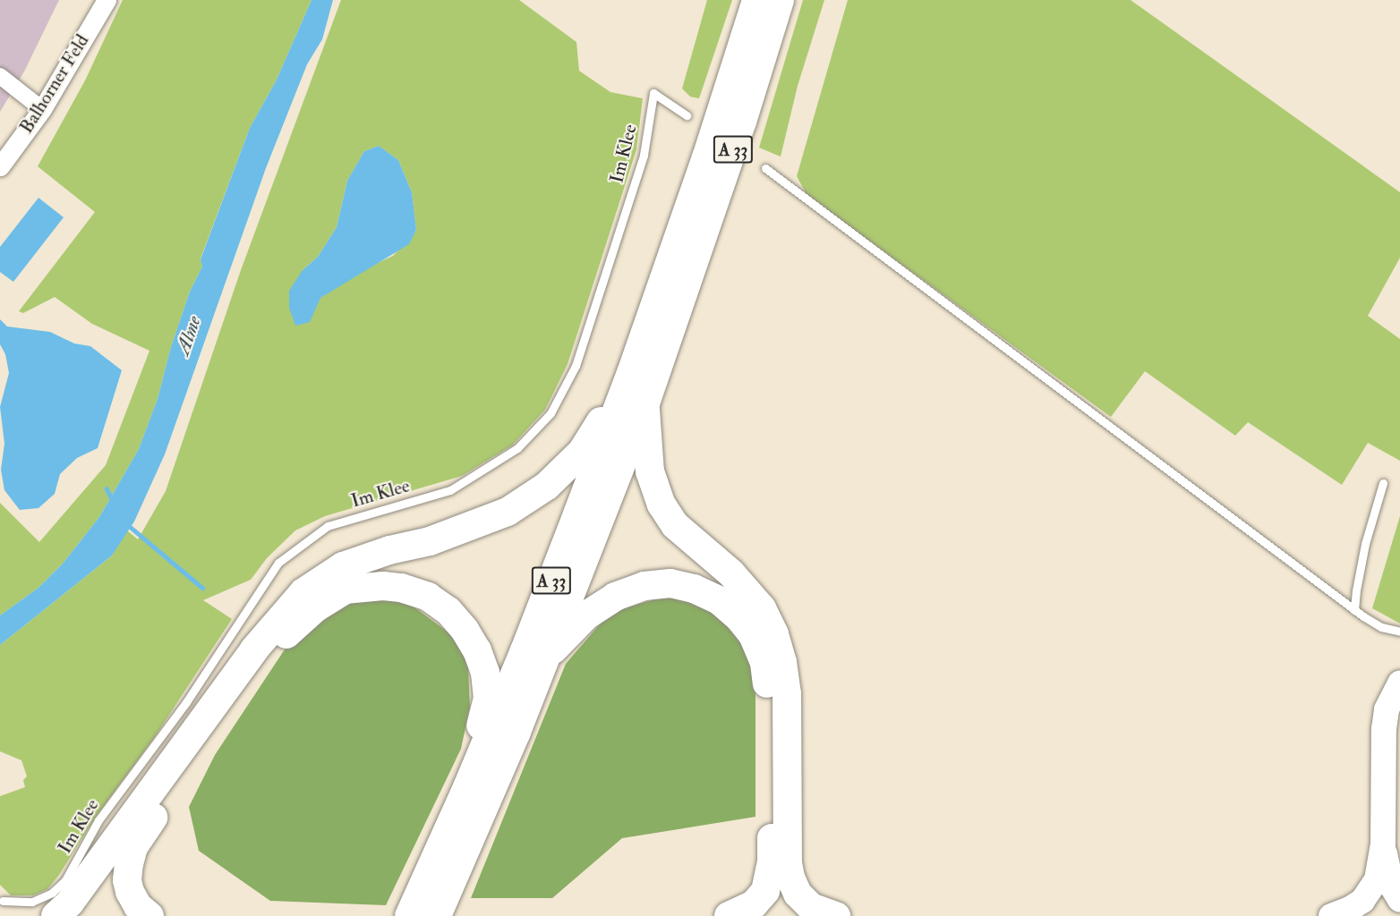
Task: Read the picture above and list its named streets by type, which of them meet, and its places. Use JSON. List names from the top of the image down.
{
  "streets": {
    "highway": ["A 33"],
    "street": ["Balhorner Feld"],
    "lane": ["Im Klee"]
  },
  "water": ["Alme"]
}
